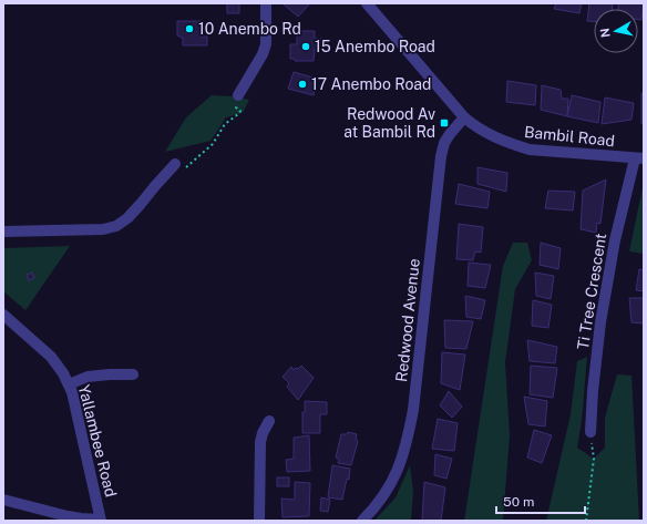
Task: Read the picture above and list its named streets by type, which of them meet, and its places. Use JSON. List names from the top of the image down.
{
  "streets": {
    "street": [
      "Bambil Road",
      "Ti Tree Crescent",
      "Redwood Avenue",
      "Yallambee Road"
    ]
  },
  "crossings": [
    ["Bambil Road", "Ti Tree Crescent"],
    ["Bambil Road", "Redwood Avenue"]
  ],
  "places": {
    "other": ["10 Anembo Rd", "15 Anembo Road", "17 Anembo Road"],
    "transit": ["Redwood Av at Bambil Rd"]
  },
  "scale_bar": "50 m",
  "north": "left"
}
